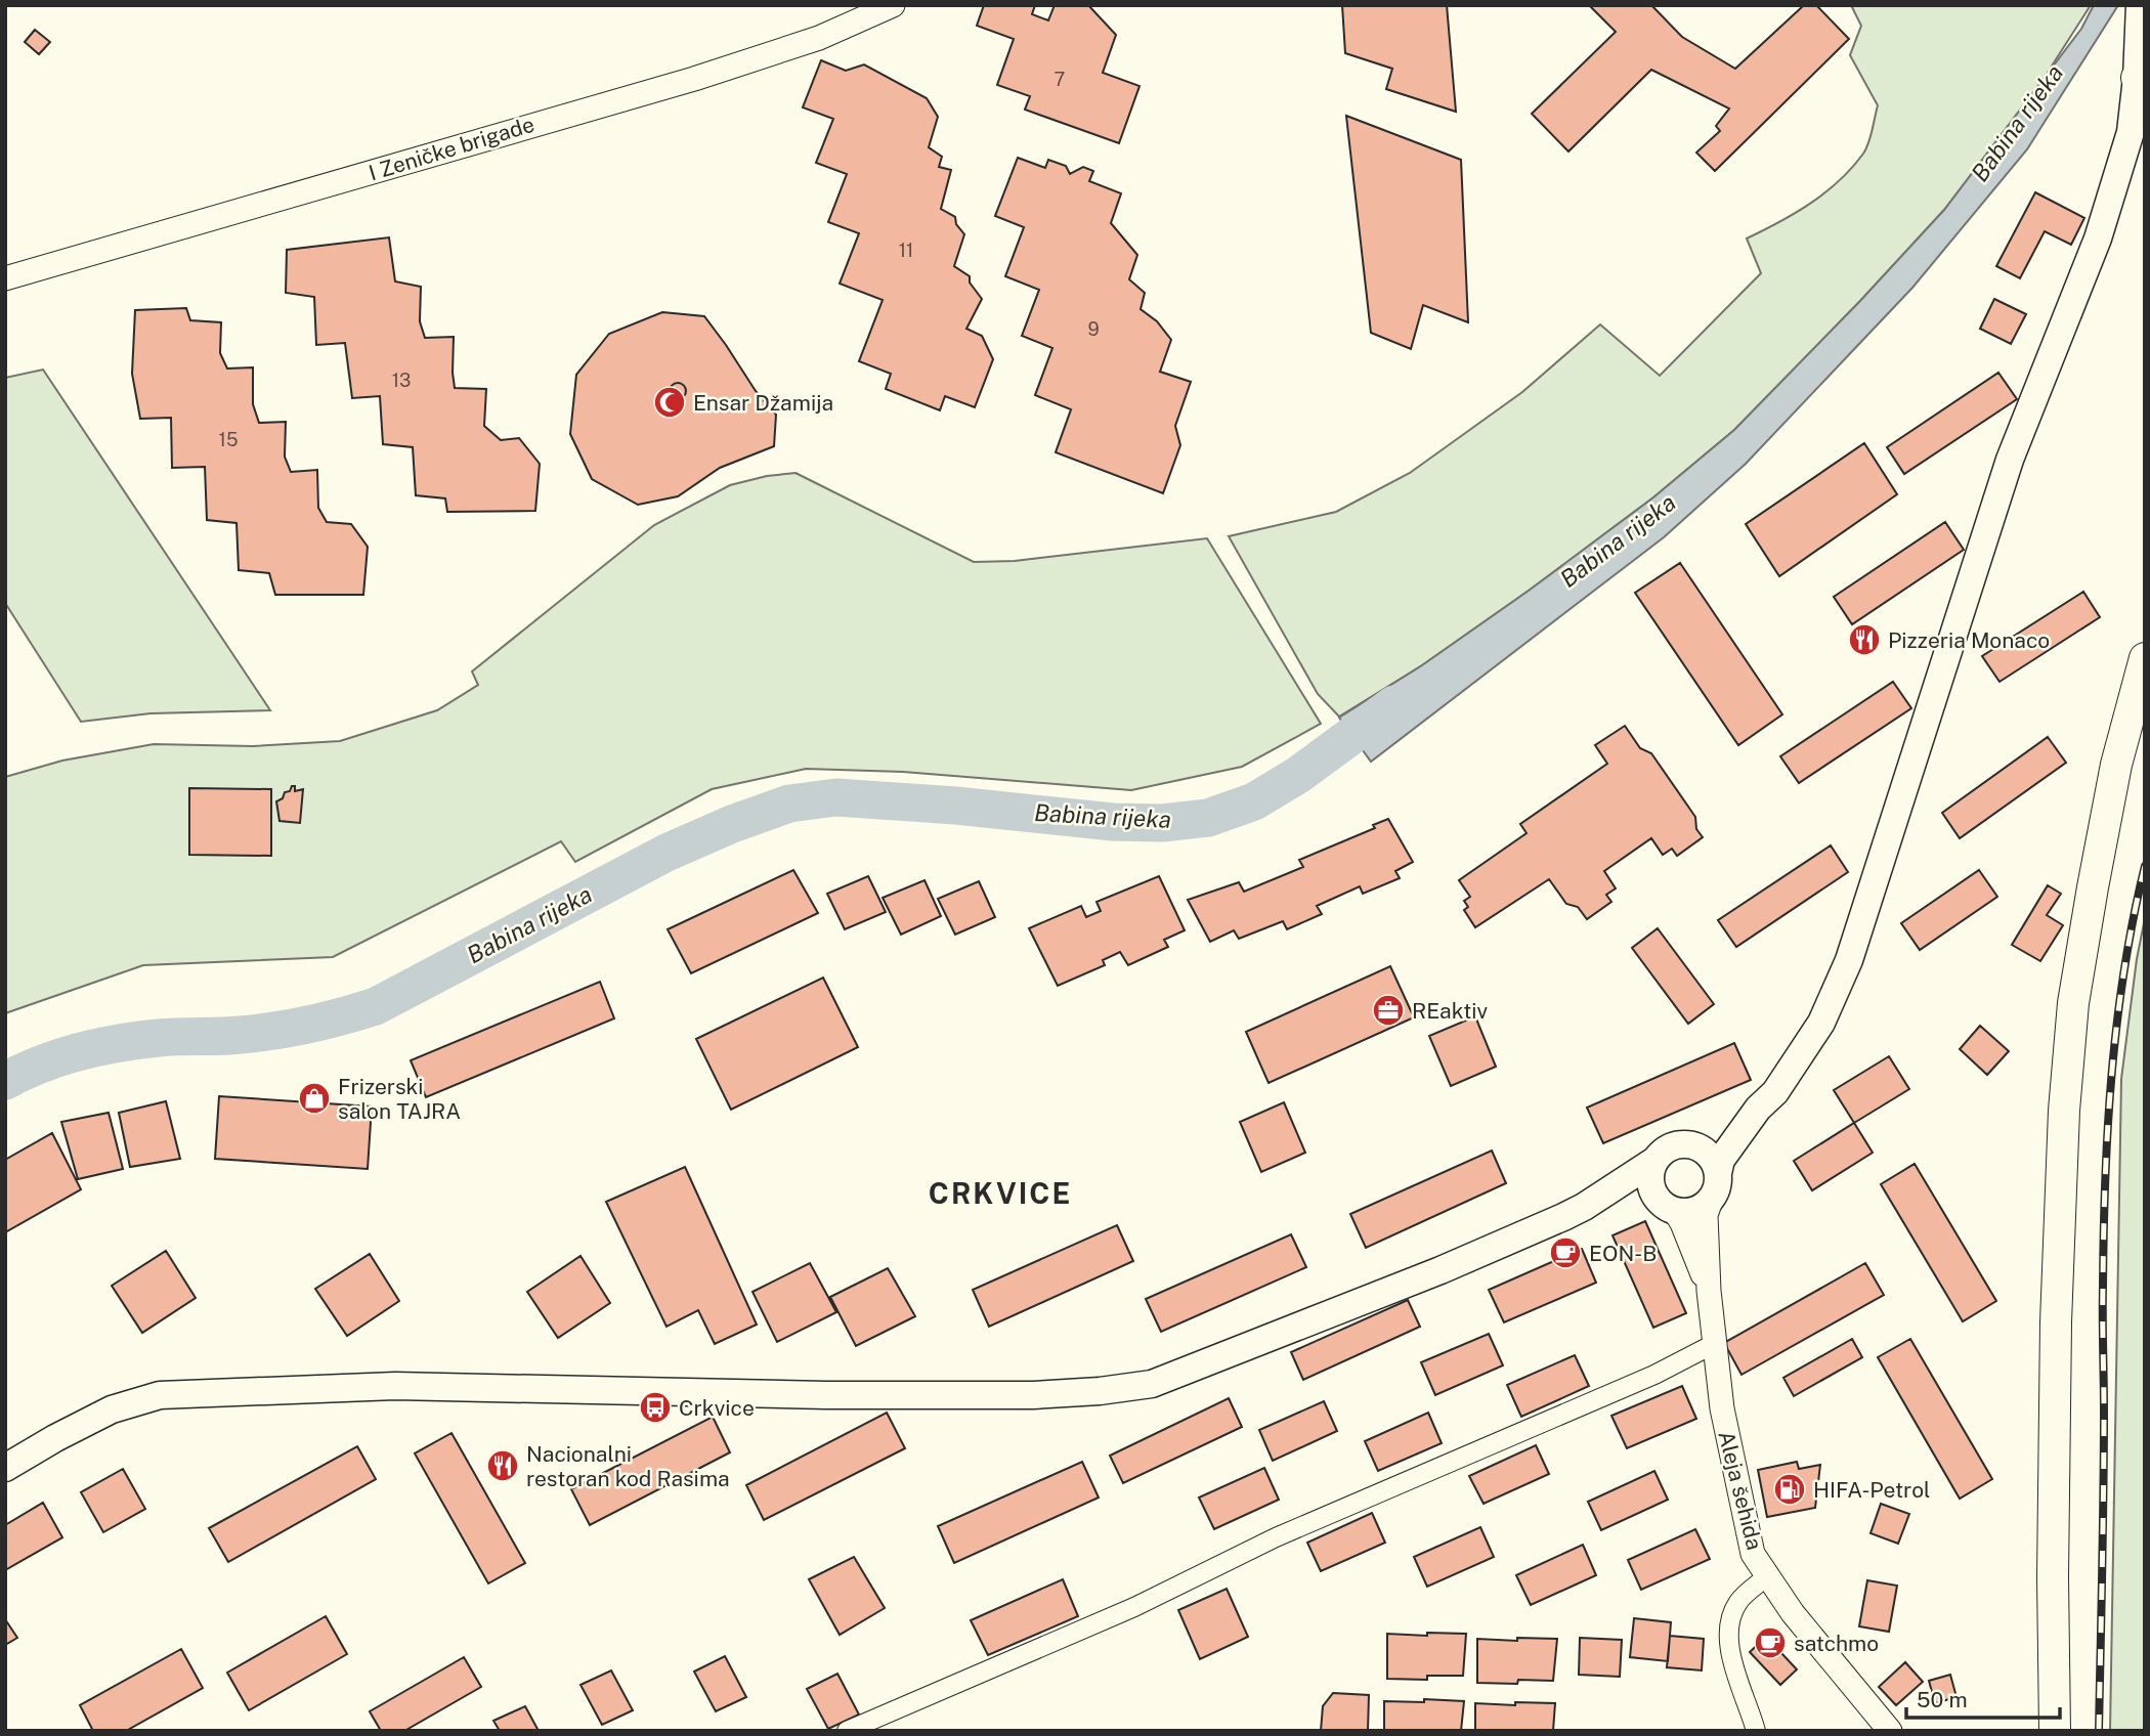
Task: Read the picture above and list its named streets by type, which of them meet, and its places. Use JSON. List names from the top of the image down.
{
  "streets": {
    "street": ["I Zeničke brigade", "Aleja šehida"]
  },
  "districts": ["CRKVICE"],
  "water": ["Babina rijeka"],
  "places": {
    "mosque": ["Ensar Džamija"],
    "restaurant": ["Pizzeria Monaco", "Nacionalni restoran kod Rasima"],
    "office": ["REaktiv"],
    "shop": ["Frizerski salon TAJRA"],
    "cafe": ["EON-B", "satchmo"],
    "bus stop": ["Crkvice"],
    "fuel station": ["HIFA-Petrol"]
  },
  "house_numbers": [
    "7",
    "11",
    "9",
    "13",
    "15"
  ],
  "scale_bar": "50 m"
}
